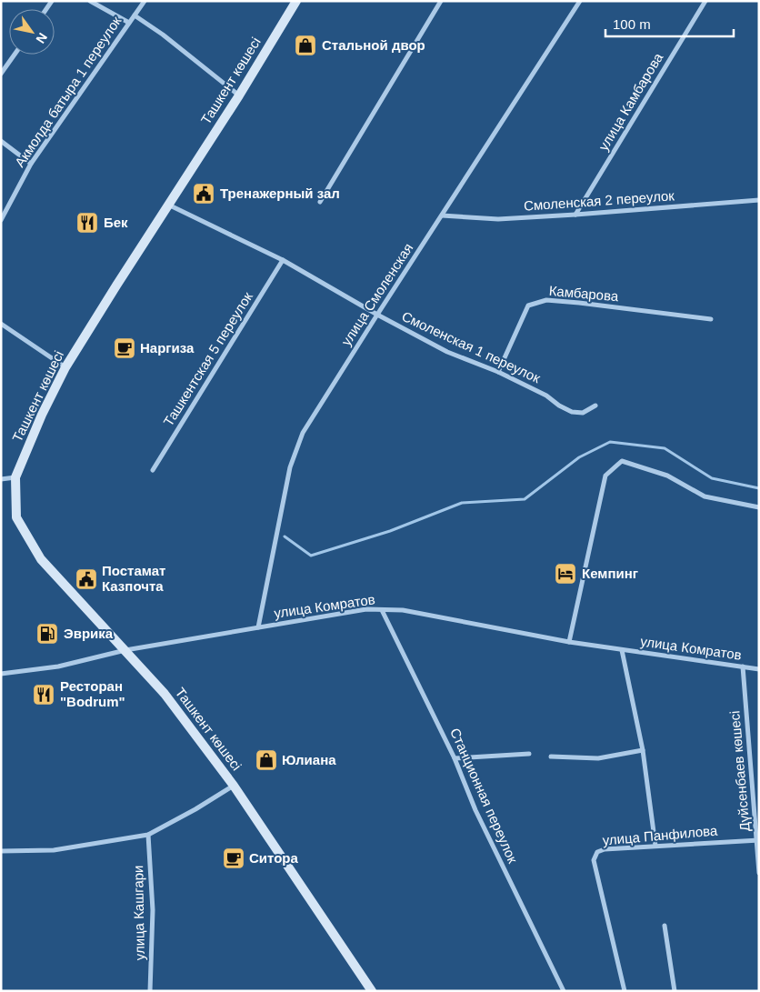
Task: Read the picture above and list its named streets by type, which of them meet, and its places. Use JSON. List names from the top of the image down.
{
  "streets": {
    "main road": ["Ташкент көшесі"],
    "street": [
      "Акмолда батыра 1 переулок",
      "улица Камбарова",
      "Смоленская 2 переулок",
      "Камбарова",
      "улица Смоленская",
      "Смоленская 1 переулок",
      "Ташкентская 5 переулок",
      "улица Комратов",
      "Дүйсенбаев көшесі",
      "Станционная переулок",
      "улица Панфилова",
      "улица Кашгари"
    ]
  },
  "crossings": [
    ["Ташкент көшесі", "Смоленская 1 переулок"],
    ["Ташкент көшесі", "улица Комратов"],
    ["улица Камбарова", "Смоленская 2 переулок"],
    ["Смоленская 2 переулок", "улица Смоленская"],
    ["Камбарова", "Смоленская 1 переулок"],
    ["улица Смоленская", "Смоленская 1 переулок"],
    ["улица Смоленская", "улица Комратов"],
    ["Смоленская 1 переулок", "Ташкентская 5 переулок"],
    ["улица Комратов", "Дүйсенбаев көшесі"],
    ["улица Комратов", "Станционная переулок"],
    ["Дүйсенбаев көшесі", "улица Панфилова"]
  ],
  "places": {
    "shop": ["Стальной двор", "Юлиана"],
    "public building": ["Тренажерный зал", "Постамат Казпочта"],
    "restaurant": ["Бек", "Ресторан \"Bodrum\""],
    "cafe": ["Наргиза", "Ситора"],
    "hotel": ["Кемпинг"],
    "fuel station": ["Эврика"]
  },
  "scale_bar": "100 m",
  "north": "bottom right"
}
